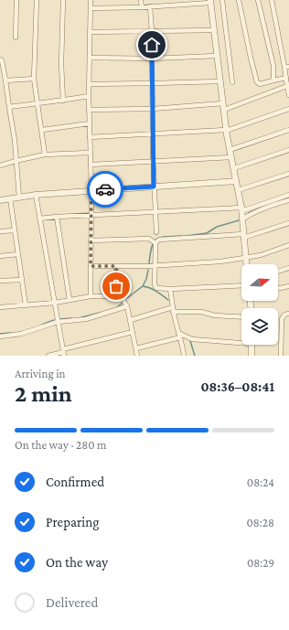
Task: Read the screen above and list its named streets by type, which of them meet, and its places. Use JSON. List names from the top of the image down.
{
  "north": "right",
  "page": {
    "heading": ["2 min", "Arriving in", "08:36–08:41"],
    "bar": "On the way · 280 m",
    "list": [
      ["Confirmed", "08:24"],
      ["Preparing", "08:28"],
      ["On the way", "08:29"],
      "Delivered"
    ]
  }
}
